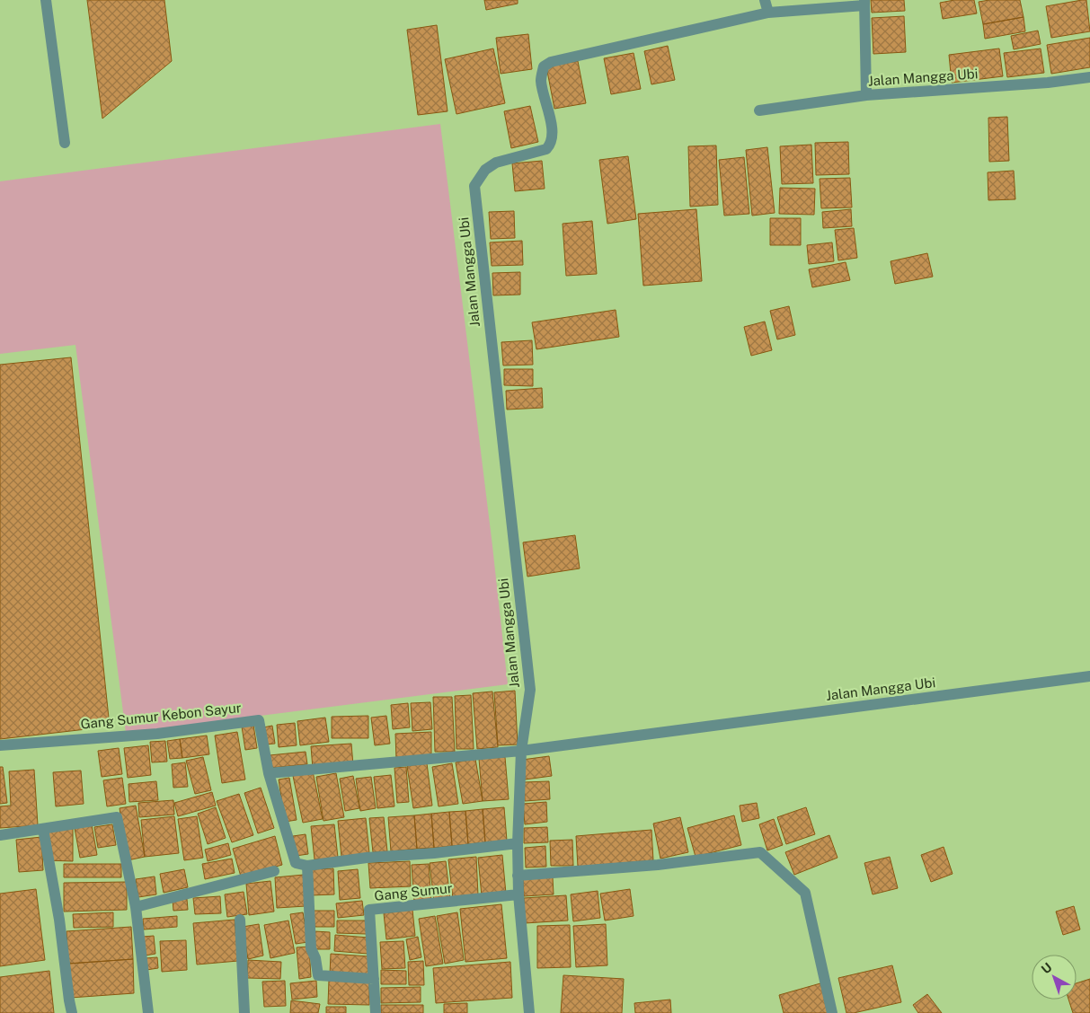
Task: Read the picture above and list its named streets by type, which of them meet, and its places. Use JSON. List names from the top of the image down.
{
  "streets": {
    "street": ["Jalan Mangga Ubi", "Gang Sumur Kebon Sayur", "Gang Sumur"]
  },
  "north": "top left"
}
